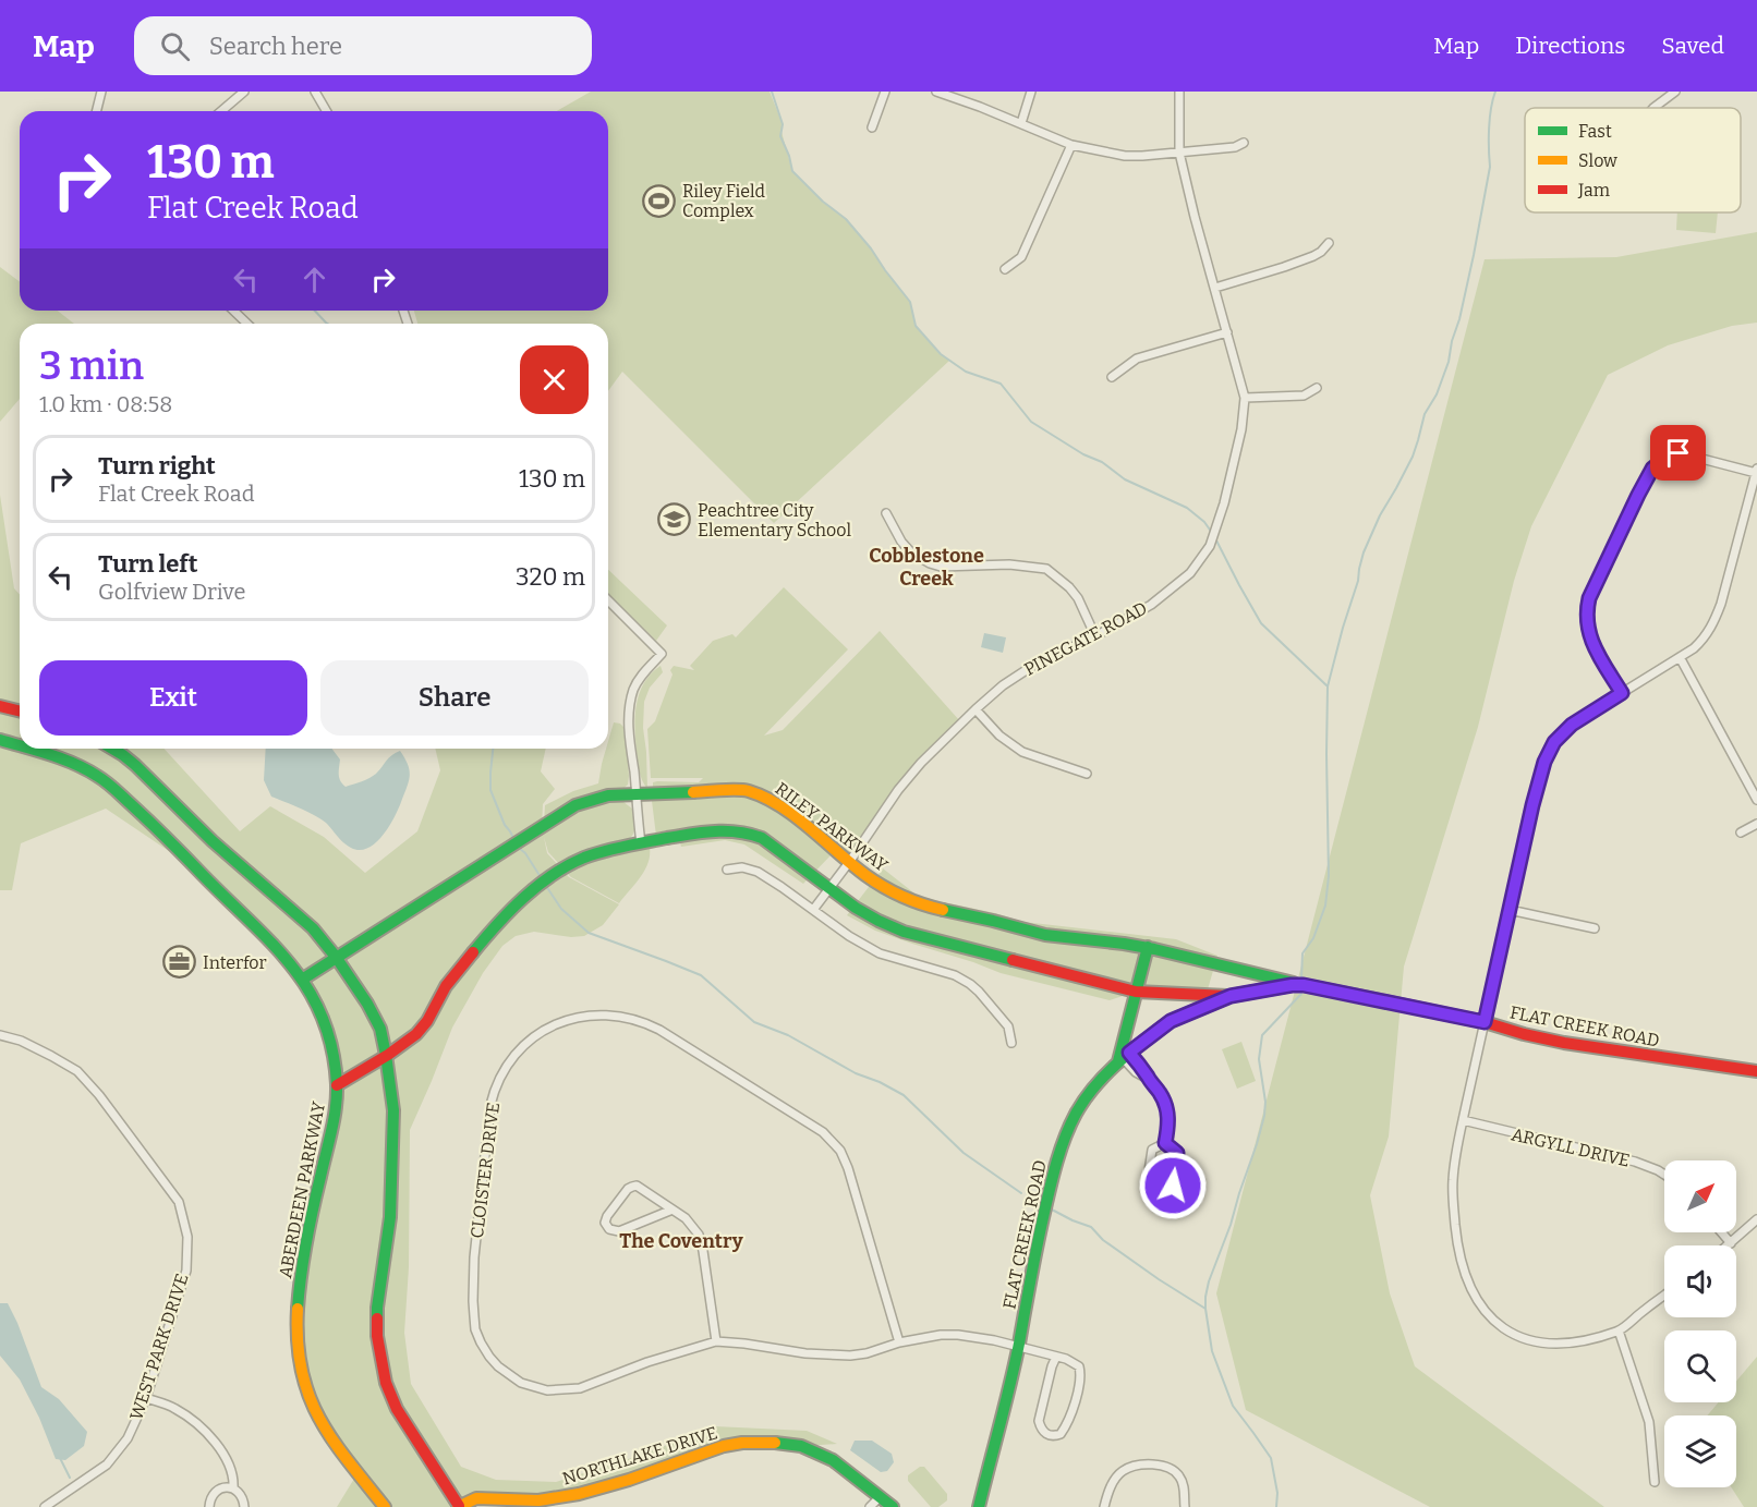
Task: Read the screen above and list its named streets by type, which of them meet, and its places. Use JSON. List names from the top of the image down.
{
  "streets": {
    "street": [
      "PINEGATE ROAD",
      "RILEY PARKWAY",
      "FLAT CREEK ROAD",
      "ARGYLL DRIVE",
      "CLOISTER DRIVE",
      "ABERDEEN PARKWAY",
      "WEST PARK DRIVE",
      "NORTHLAKE DRIVE"
    ]
  },
  "crossings": [
    ["PINEGATE ROAD", "RILEY PARKWAY"],
    ["RILEY PARKWAY", "FLAT CREEK ROAD"],
    ["RILEY PARKWAY", "ABERDEEN PARKWAY"],
    ["FLAT CREEK ROAD", "CLOISTER DRIVE"]
  ],
  "districts": ["Cobblestone Creek", "The Coventry"],
  "places": {
    "sports": ["Riley Field Complex"],
    "school or university": ["Peachtree City Elementary School"],
    "office": ["Interfor"]
  },
  "legend": ["Fast", "Slow", "Jam"],
  "north": "top right",
  "page": {
    "header": "Map",
    "search": "Search here",
    "nav": ["Map", "Directions", "Saved"],
    "turn": ["130 m", "Flat Creek Road"],
    "heading": ["3 min", "1.0 km · 08:58"],
    "list": [
      {
        "name": "Turn right",
        "note": "Flat Creek Road",
        "value": "130 m"
      },
      {
        "name": "Turn left",
        "note": "Golfview Drive",
        "value": "320 m"
      }
    ],
    "buttons": ["Exit", "Share"]
  }
}
